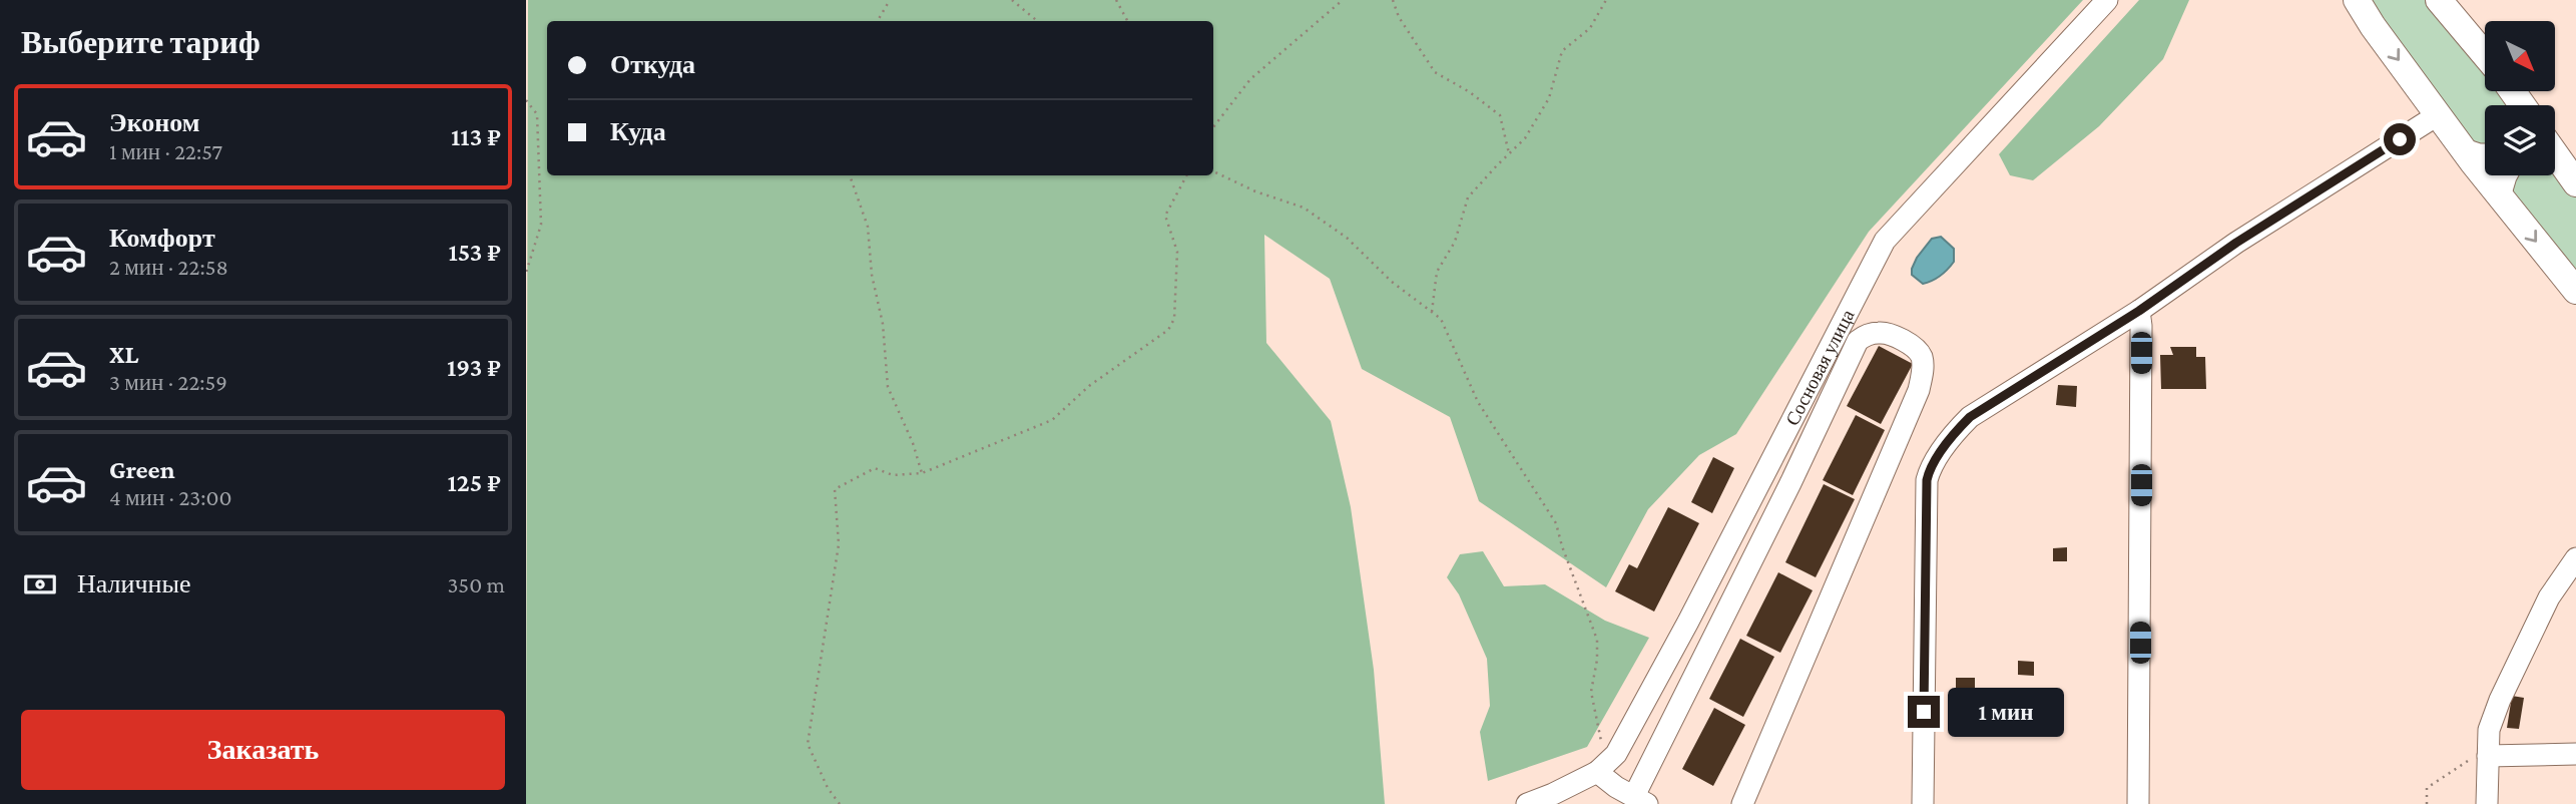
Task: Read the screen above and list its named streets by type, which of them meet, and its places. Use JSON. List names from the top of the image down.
{
  "streets": {
    "street": ["Сосновая улица"]
  },
  "north": "bottom right",
  "page": {
    "heading": "Выберите тариф",
    "banner": ["Откуда", "Куда"],
    "list": [
      {
        "name": "Эконом",
        "note": "1 мин · 22:57",
        "value": "113 ₽"
      },
      {
        "name": "Комфорт",
        "note": "2 мин · 22:58",
        "value": "153 ₽"
      },
      {
        "name": "XL",
        "note": "3 мин · 22:59",
        "value": "193 ₽"
      },
      {
        "name": "Green",
        "note": "4 мин · 23:00",
        "value": "125 ₽"
      }
    ],
    "pay": ["Наличные", "350 m"],
    "bubble": "1 мин",
    "buttons": "Заказать"
  }
}
